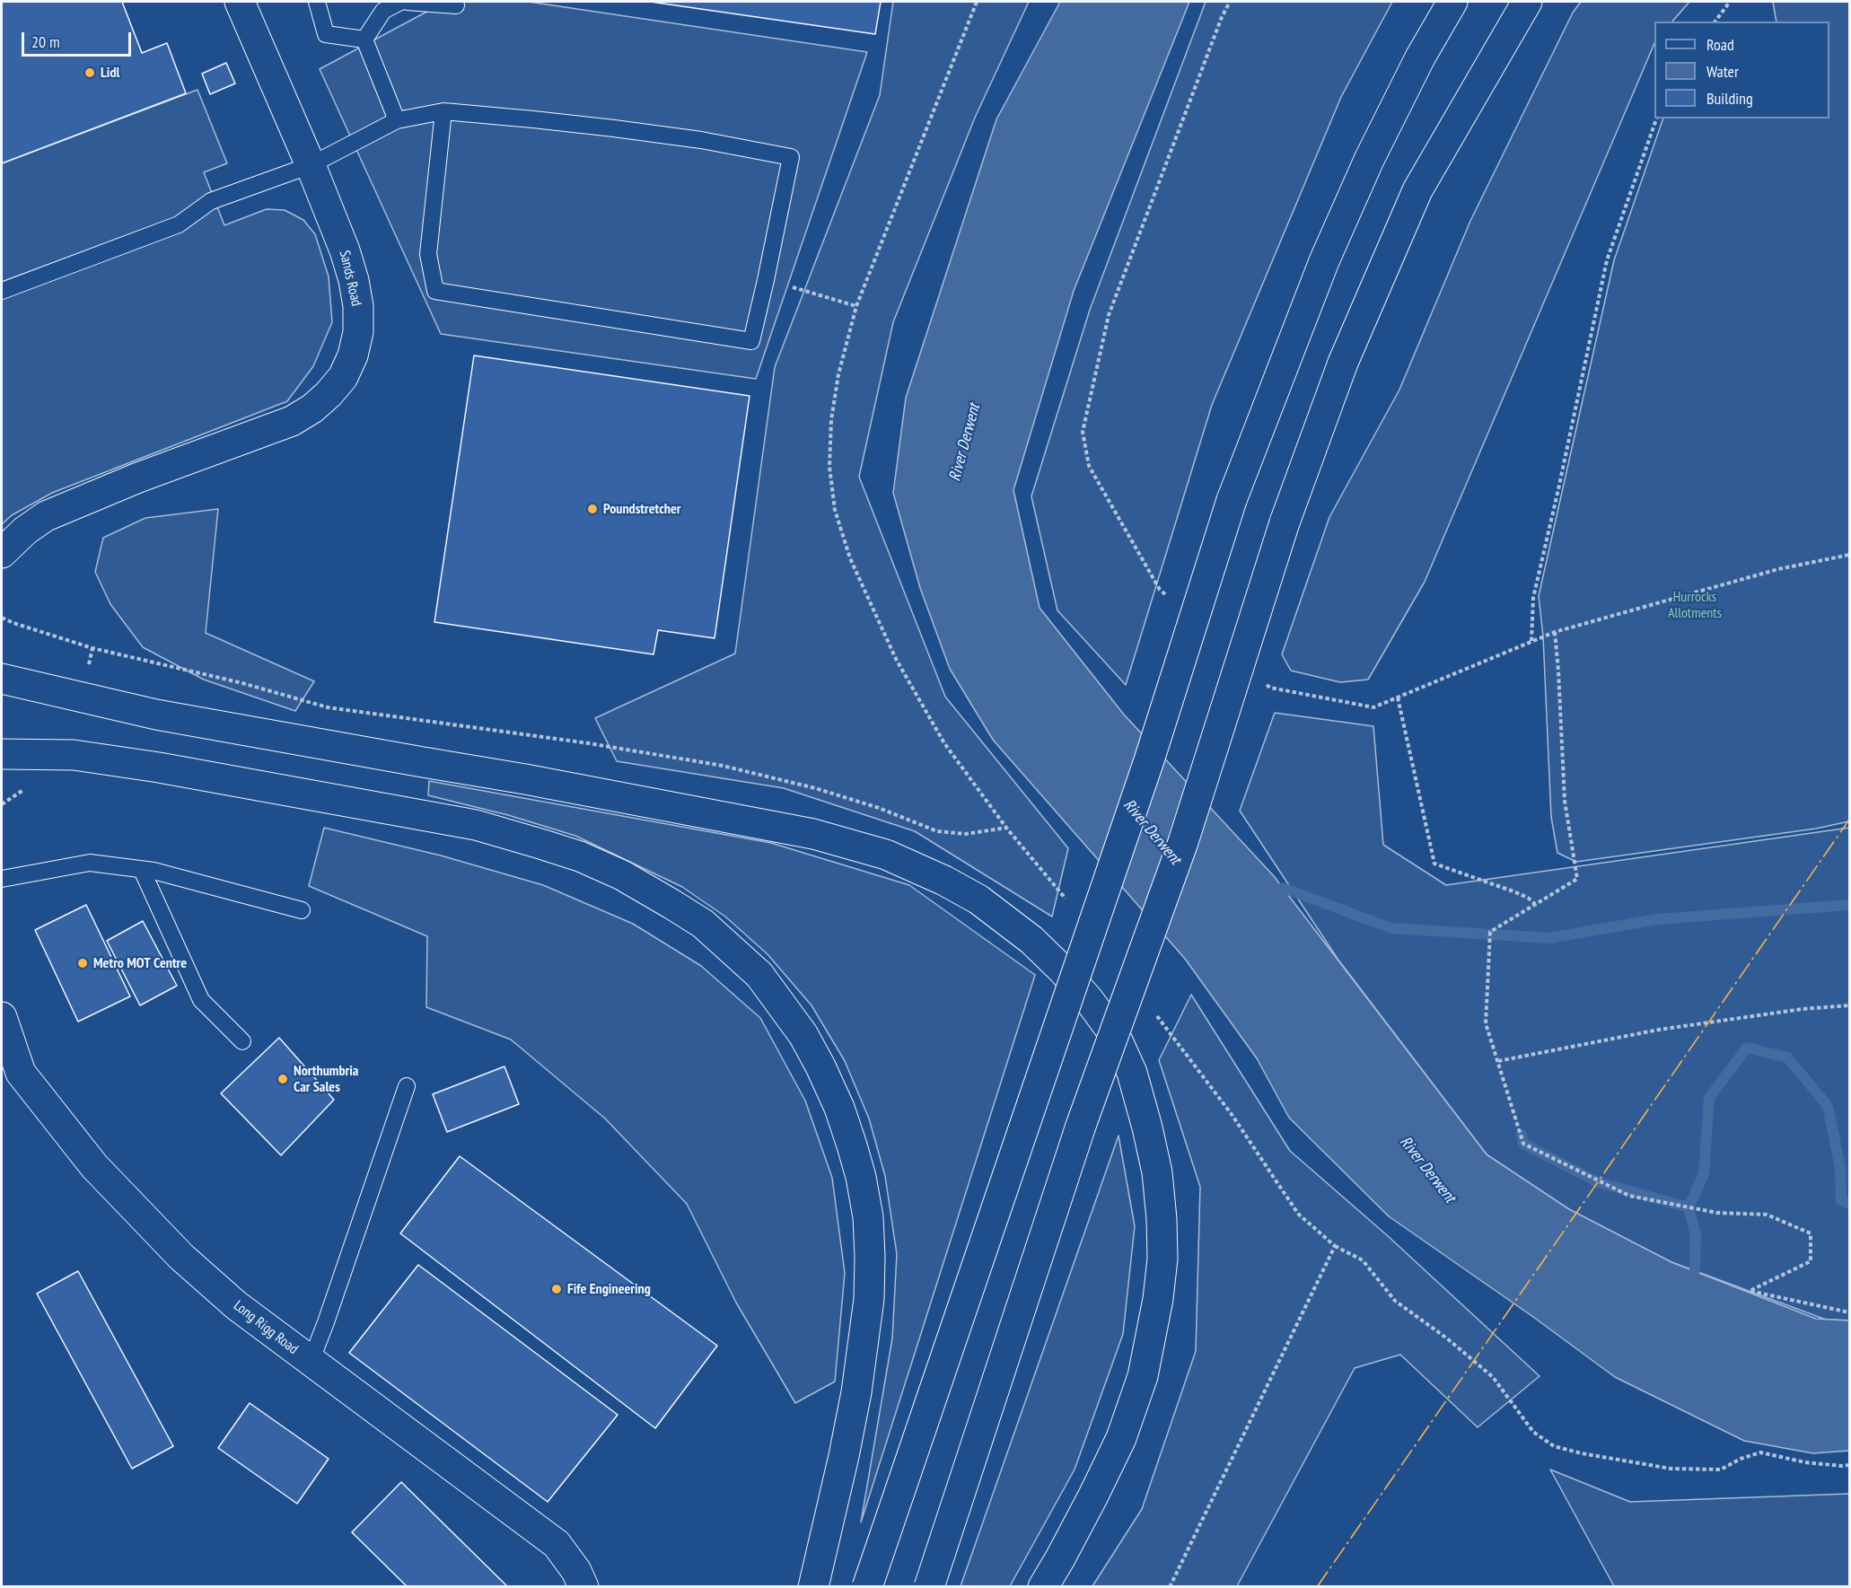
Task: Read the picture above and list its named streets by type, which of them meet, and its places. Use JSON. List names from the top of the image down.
{
  "streets": {
    "main road": ["Sands Road", "Long Rigg Road"]
  },
  "water": ["River Derwent"],
  "parks": ["Hurrocks Allotments"],
  "places": [
    "Lidl",
    "Poundstretcher",
    "Metro MOT Centre",
    "Northumbria Car Sales",
    "Fife Engineering"
  ],
  "legend": ["Road", "Water", "Building"],
  "scale_bar": "20 m"
}
